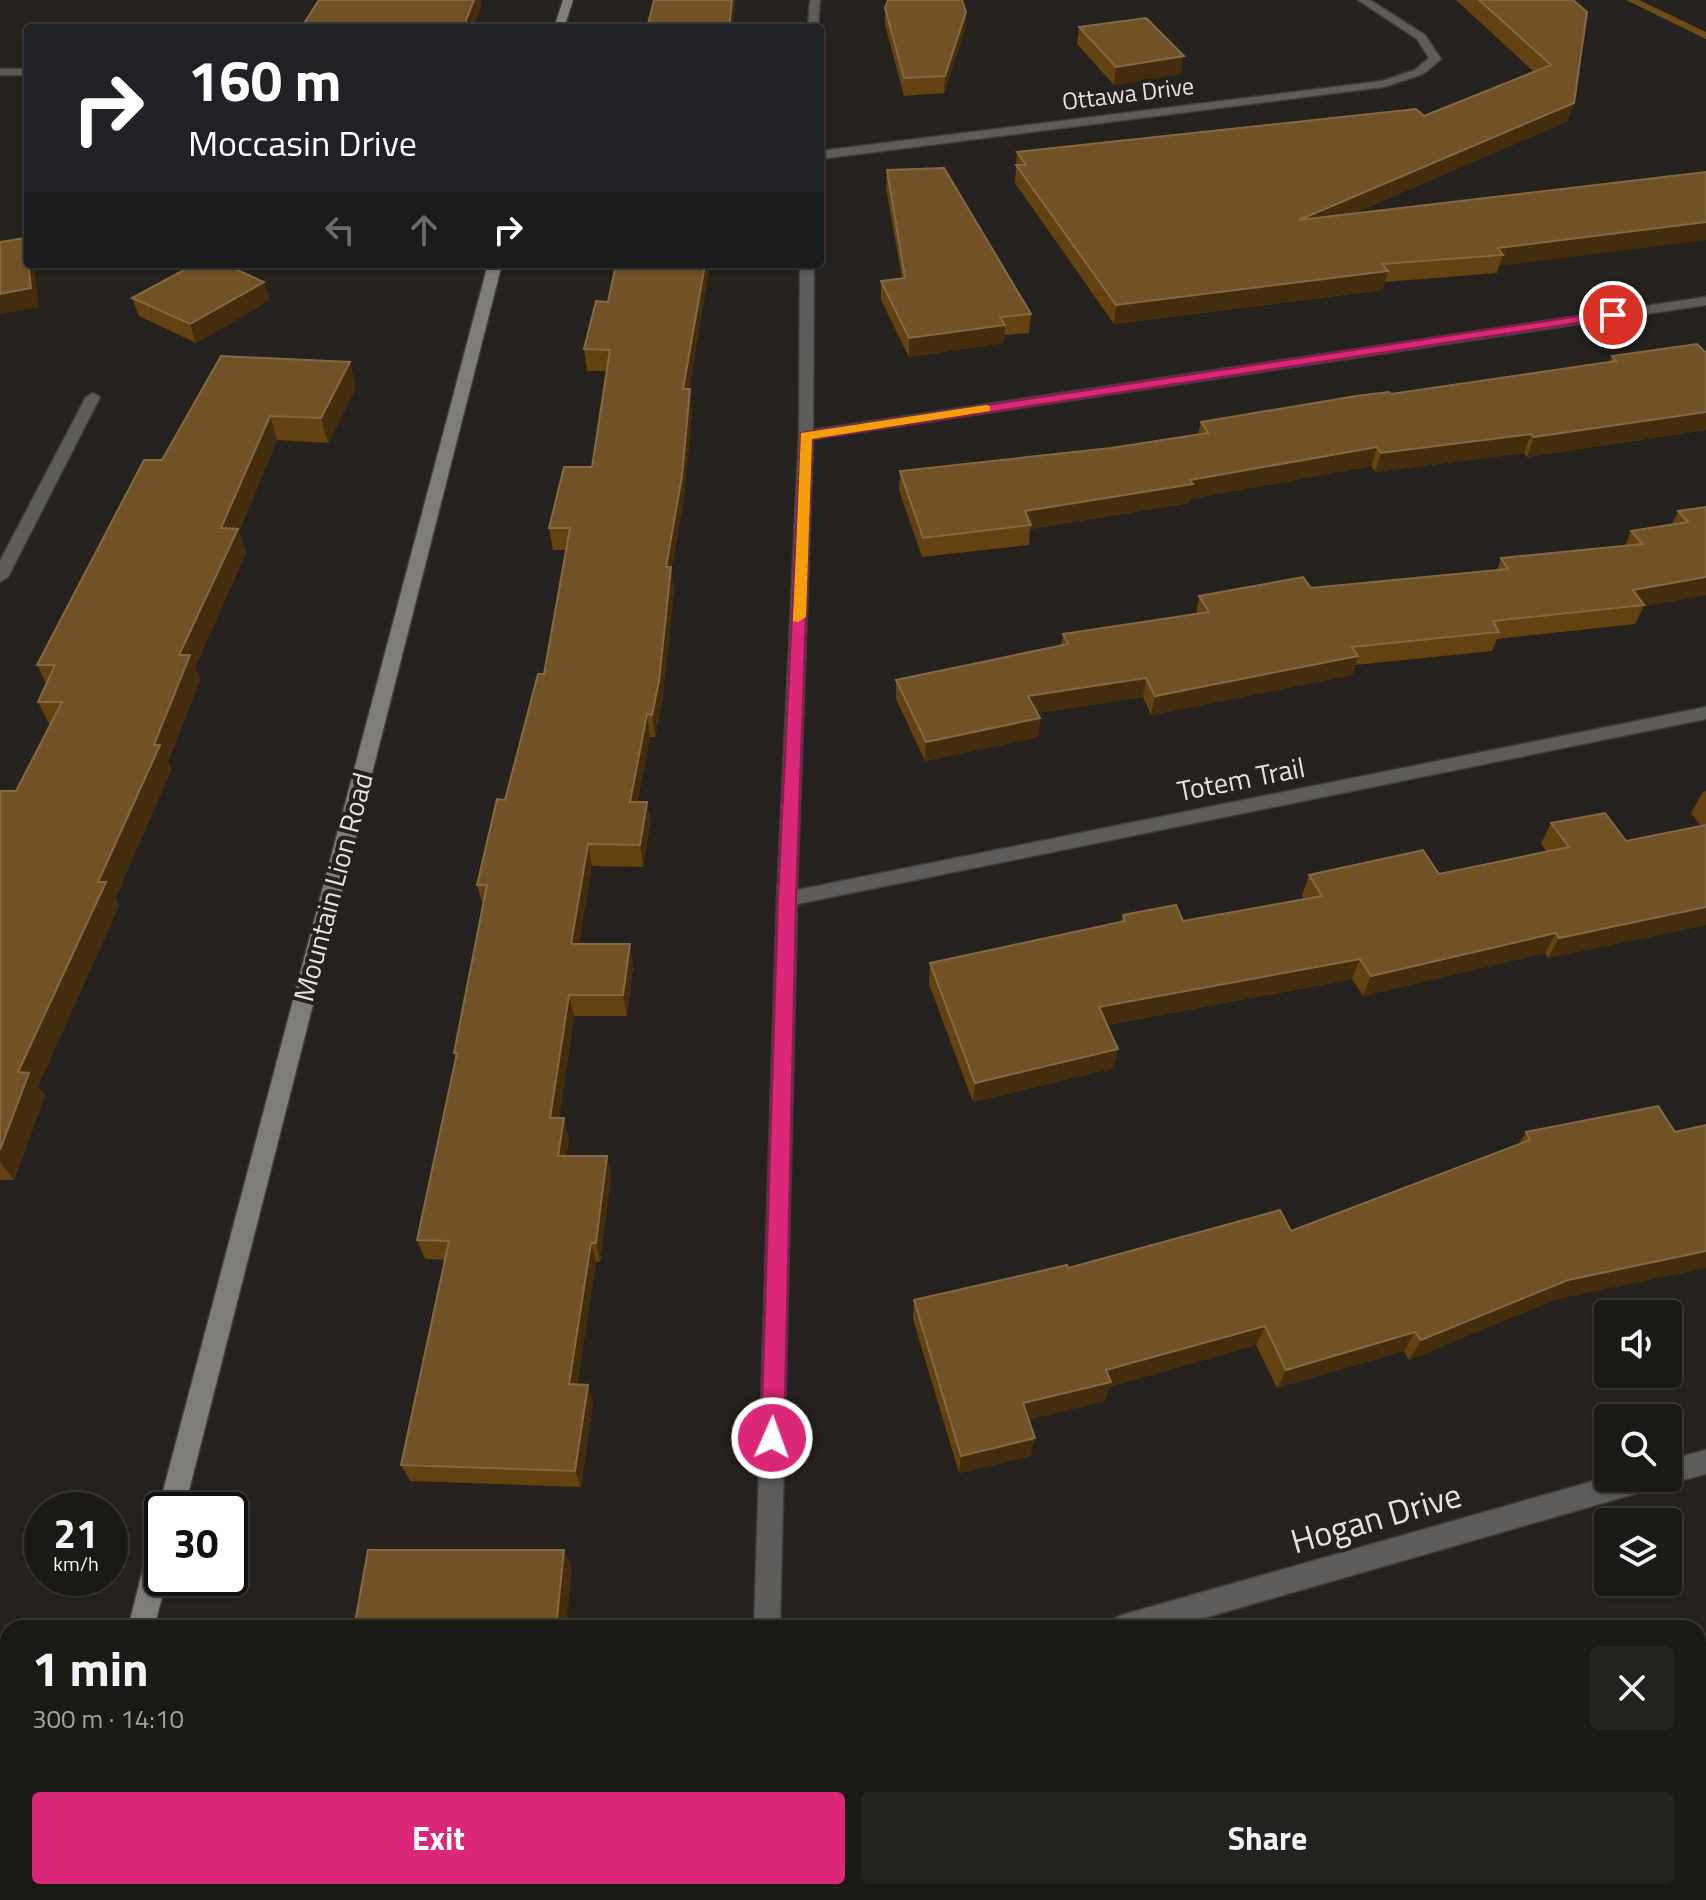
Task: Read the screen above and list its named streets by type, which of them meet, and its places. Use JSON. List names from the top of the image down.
{
  "streets": {
    "street": [
      "Ottawa Drive",
      "Totem Trail",
      "Mountain Lion Road",
      "Hogan Drive"
    ]
  },
  "page": {
    "turn": ["160 m", "Moccasin Drive"],
    "speed": "21 km/h",
    "limit": "30",
    "heading": ["1 min", "300 m · 14:10"],
    "buttons": ["Exit", "Share"]
  }
}
